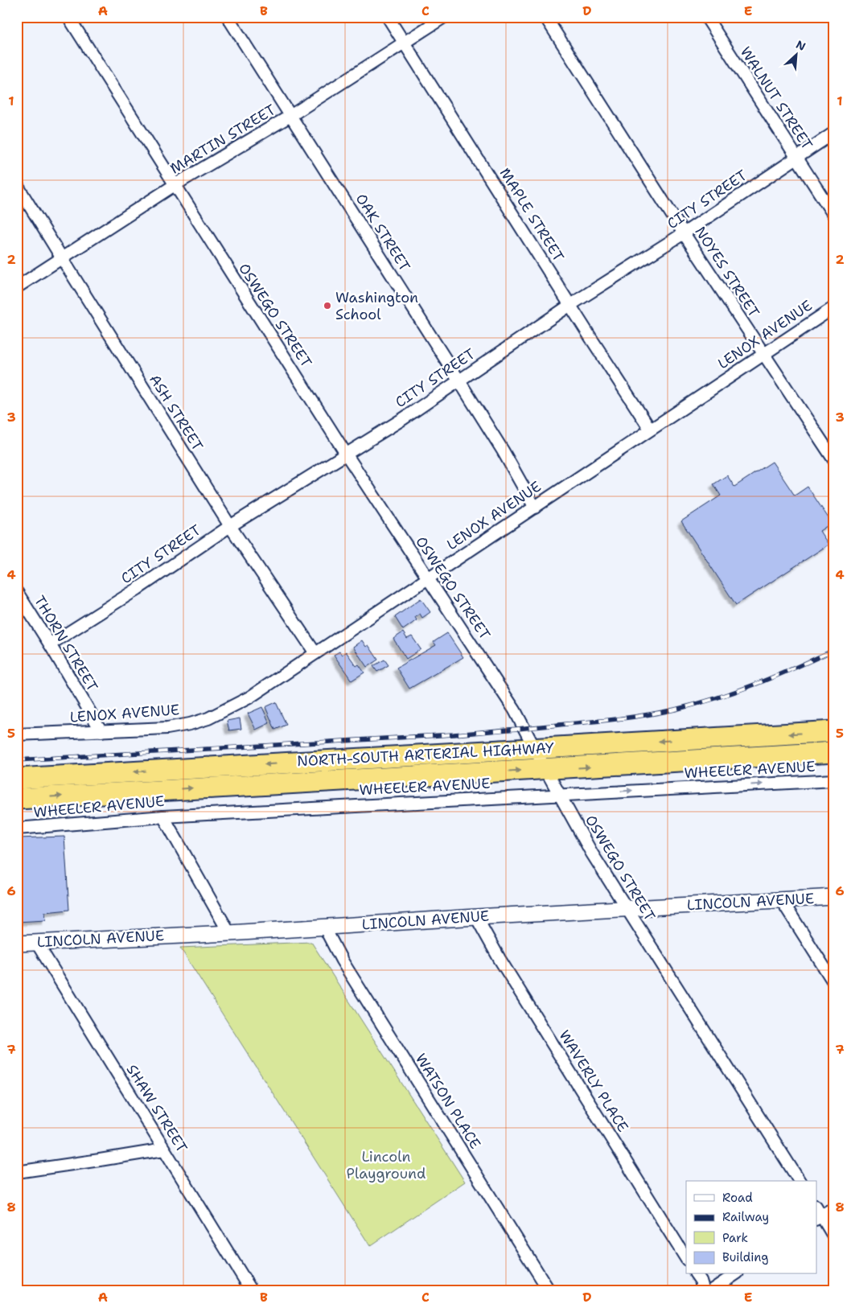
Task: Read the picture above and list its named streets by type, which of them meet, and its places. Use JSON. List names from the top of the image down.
{
  "streets": {
    "highway": ["NORTH-SOUTH ARTERIAL HIGHWAY"],
    "street": [
      "WALNUT STREET",
      "MARTIN STREET",
      "CITY STREET",
      "MAPLE STREET",
      "OAK STREET",
      "NOYES STREET",
      "OSWEGO STREET",
      "LENOX AVENUE",
      "ASH STREET",
      "THORN STREET",
      "WHEELER AVENUE",
      "LINCOLN AVENUE",
      "WAVERLY PLACE",
      "WATSON PLACE",
      "SHAW STREET"
    ]
  },
  "crossings": [
    ["WALNUT STREET", "CITY STREET"],
    ["MARTIN STREET", "MAPLE STREET"],
    ["MARTIN STREET", "OAK STREET"],
    ["MARTIN STREET", "OSWEGO STREET"],
    ["MARTIN STREET", "ASH STREET"],
    ["CITY STREET", "MAPLE STREET"],
    ["CITY STREET", "OAK STREET"],
    ["CITY STREET", "NOYES STREET"],
    ["CITY STREET", "OSWEGO STREET"],
    ["CITY STREET", "ASH STREET"],
    ["CITY STREET", "THORN STREET"],
    ["MAPLE STREET", "LENOX AVENUE"],
    ["OAK STREET", "LENOX AVENUE"],
    ["NOYES STREET", "LENOX AVENUE"],
    ["OSWEGO STREET", "LENOX AVENUE"],
    ["OSWEGO STREET", "NORTH-SOUTH ARTERIAL HIGHWAY"],
    ["OSWEGO STREET", "WHEELER AVENUE"],
    ["OSWEGO STREET", "LINCOLN AVENUE"],
    ["LENOX AVENUE", "ASH STREET"],
    ["LENOX AVENUE", "THORN STREET"],
    ["LINCOLN AVENUE", "WAVERLY PLACE"],
    ["LINCOLN AVENUE", "WATSON PLACE"],
    ["LINCOLN AVENUE", "SHAW STREET"]
  ],
  "parks": ["Lincoln Playground"],
  "places": ["Washington School"],
  "legend": [
    "Road",
    "Railway",
    "Park",
    "Building"
  ],
  "north": "top right",
  "grid": {
    "columns": [
      "A",
      "B",
      "C",
      "D",
      "E"
    ],
    "rows": [
      "1",
      "2",
      "3",
      "4",
      "5",
      "6",
      "7",
      "8"
    ]
  }
}
